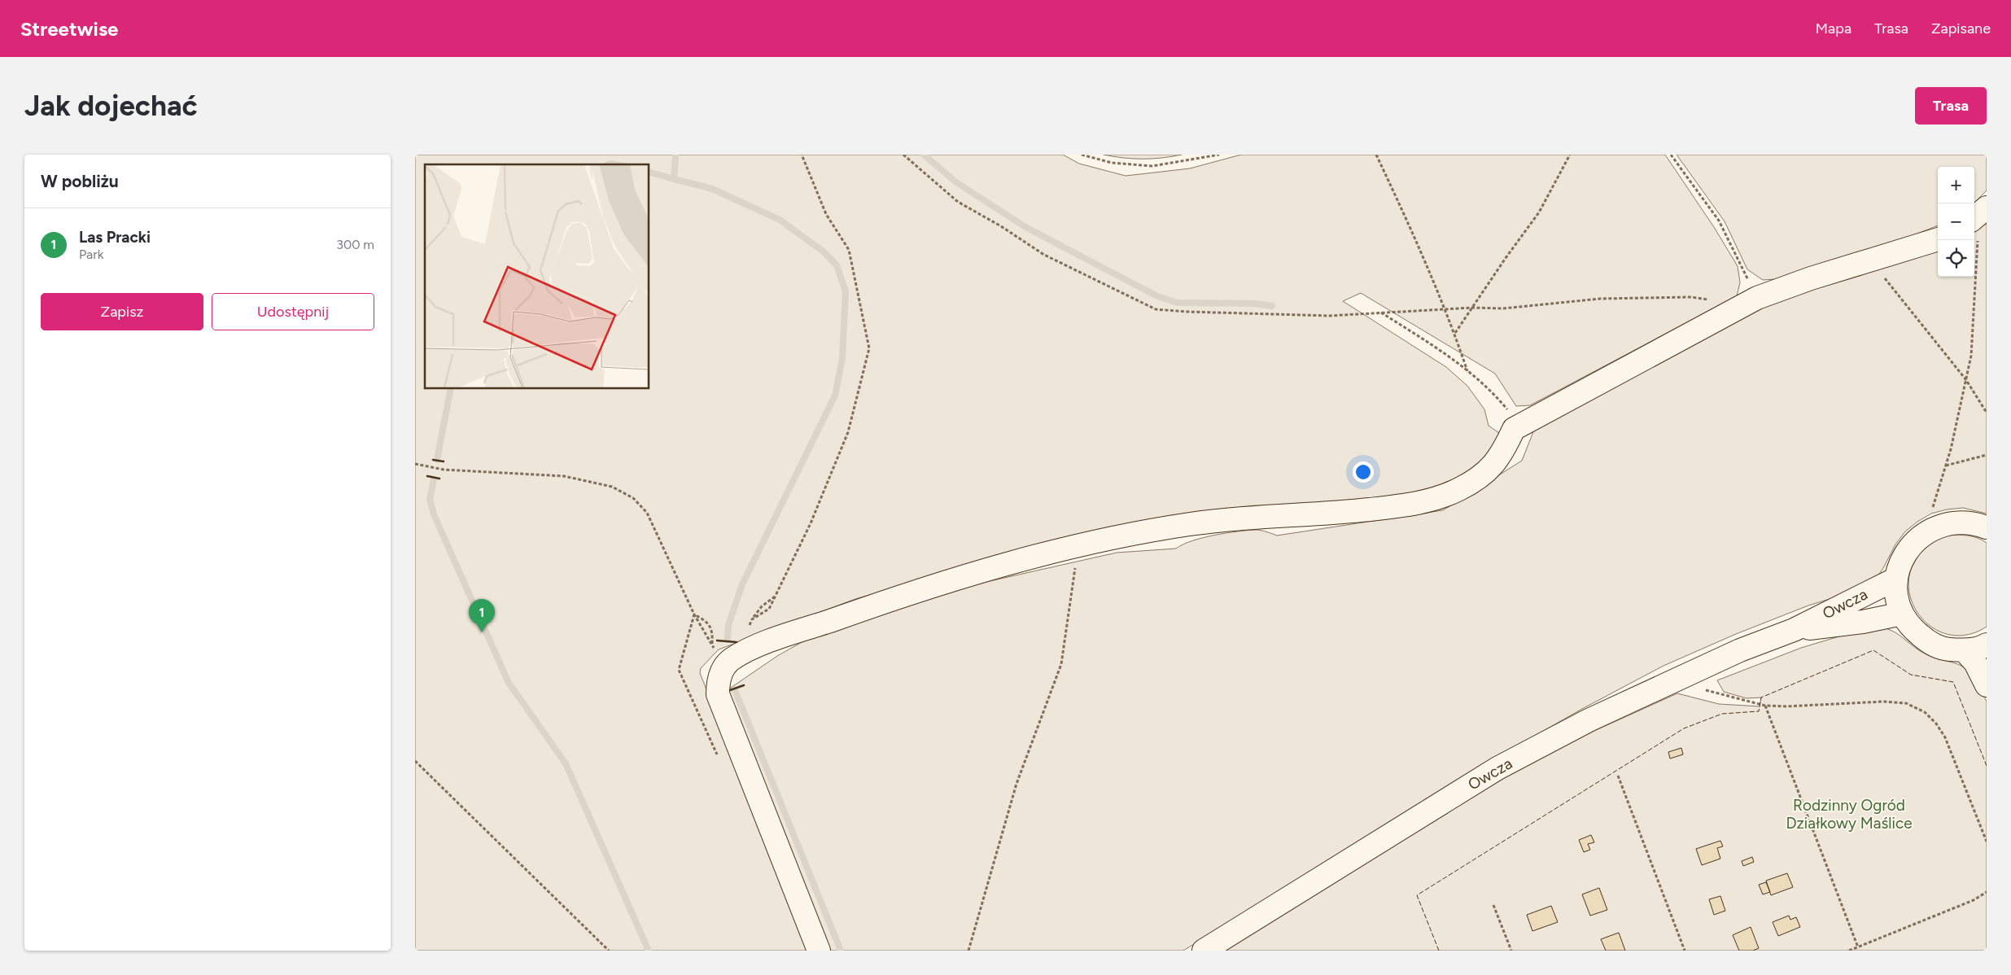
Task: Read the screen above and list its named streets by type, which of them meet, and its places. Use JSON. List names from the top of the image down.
{
  "streets": {
    "street": ["Owcza"]
  },
  "parks": ["Rodzinny Ogród Działkowy Maślice"],
  "page": {
    "header": "Streetwise",
    "nav": ["Mapa", "Trasa", "Zapisane"],
    "buttons": [
      "Trasa",
      ["Zapisz", "Udostępnij"]
    ],
    "title": "Jak dojechać",
    "heading": "W pobliżu",
    "map_buttons": ["+", "−"],
    "list": [
      {
        "mark": "1",
        "name": "Las Pracki",
        "note": "Park",
        "value": "300 m"
      }
    ],
    "pins": "1"
  }
}
